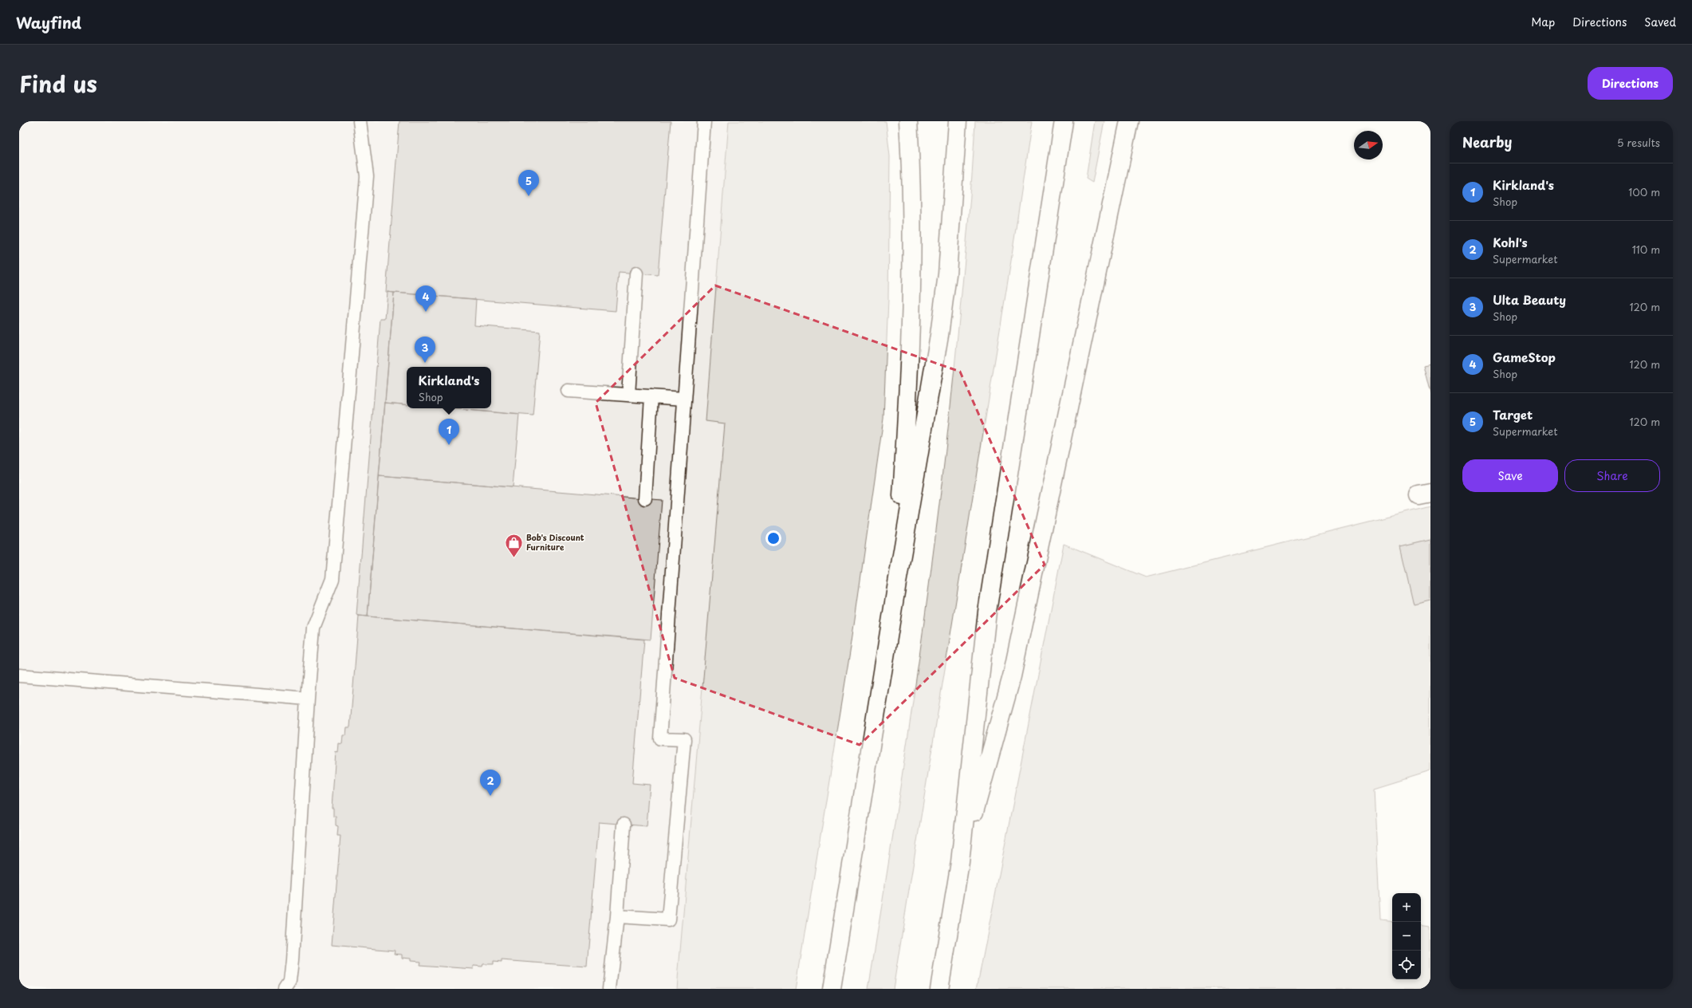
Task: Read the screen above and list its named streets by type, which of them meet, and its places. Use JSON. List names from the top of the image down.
{
  "places": {
    "shop": ["Bob's Discount Furniture"]
  },
  "north": "right",
  "page": {
    "header": "Wayfind",
    "nav": ["Map", "Directions", "Saved"],
    "title": "Find us",
    "buttons": [
      "Directions",
      ["Save", "Share"]
    ],
    "heading": ["Nearby", "5 results"],
    "list": [
      {
        "mark": "1",
        "name": "Kirkland's",
        "note": "Shop",
        "value": "100 m"
      },
      {
        "mark": "2",
        "name": "Kohl's",
        "note": "Supermarket",
        "value": "110 m"
      },
      {
        "mark": "3",
        "name": "Ulta Beauty",
        "note": "Shop",
        "value": "120 m"
      },
      {
        "mark": "4",
        "name": "GameStop",
        "note": "Shop",
        "value": "120 m"
      },
      {
        "mark": "5",
        "name": "Target",
        "note": "Supermarket",
        "value": "120 m"
      }
    ],
    "pins": [
      "5",
      "4",
      "3",
      "1",
      "2"
    ],
    "popup": ["Kirkland's", "Shop"],
    "map_buttons": ["+", "−"]
  }
}
